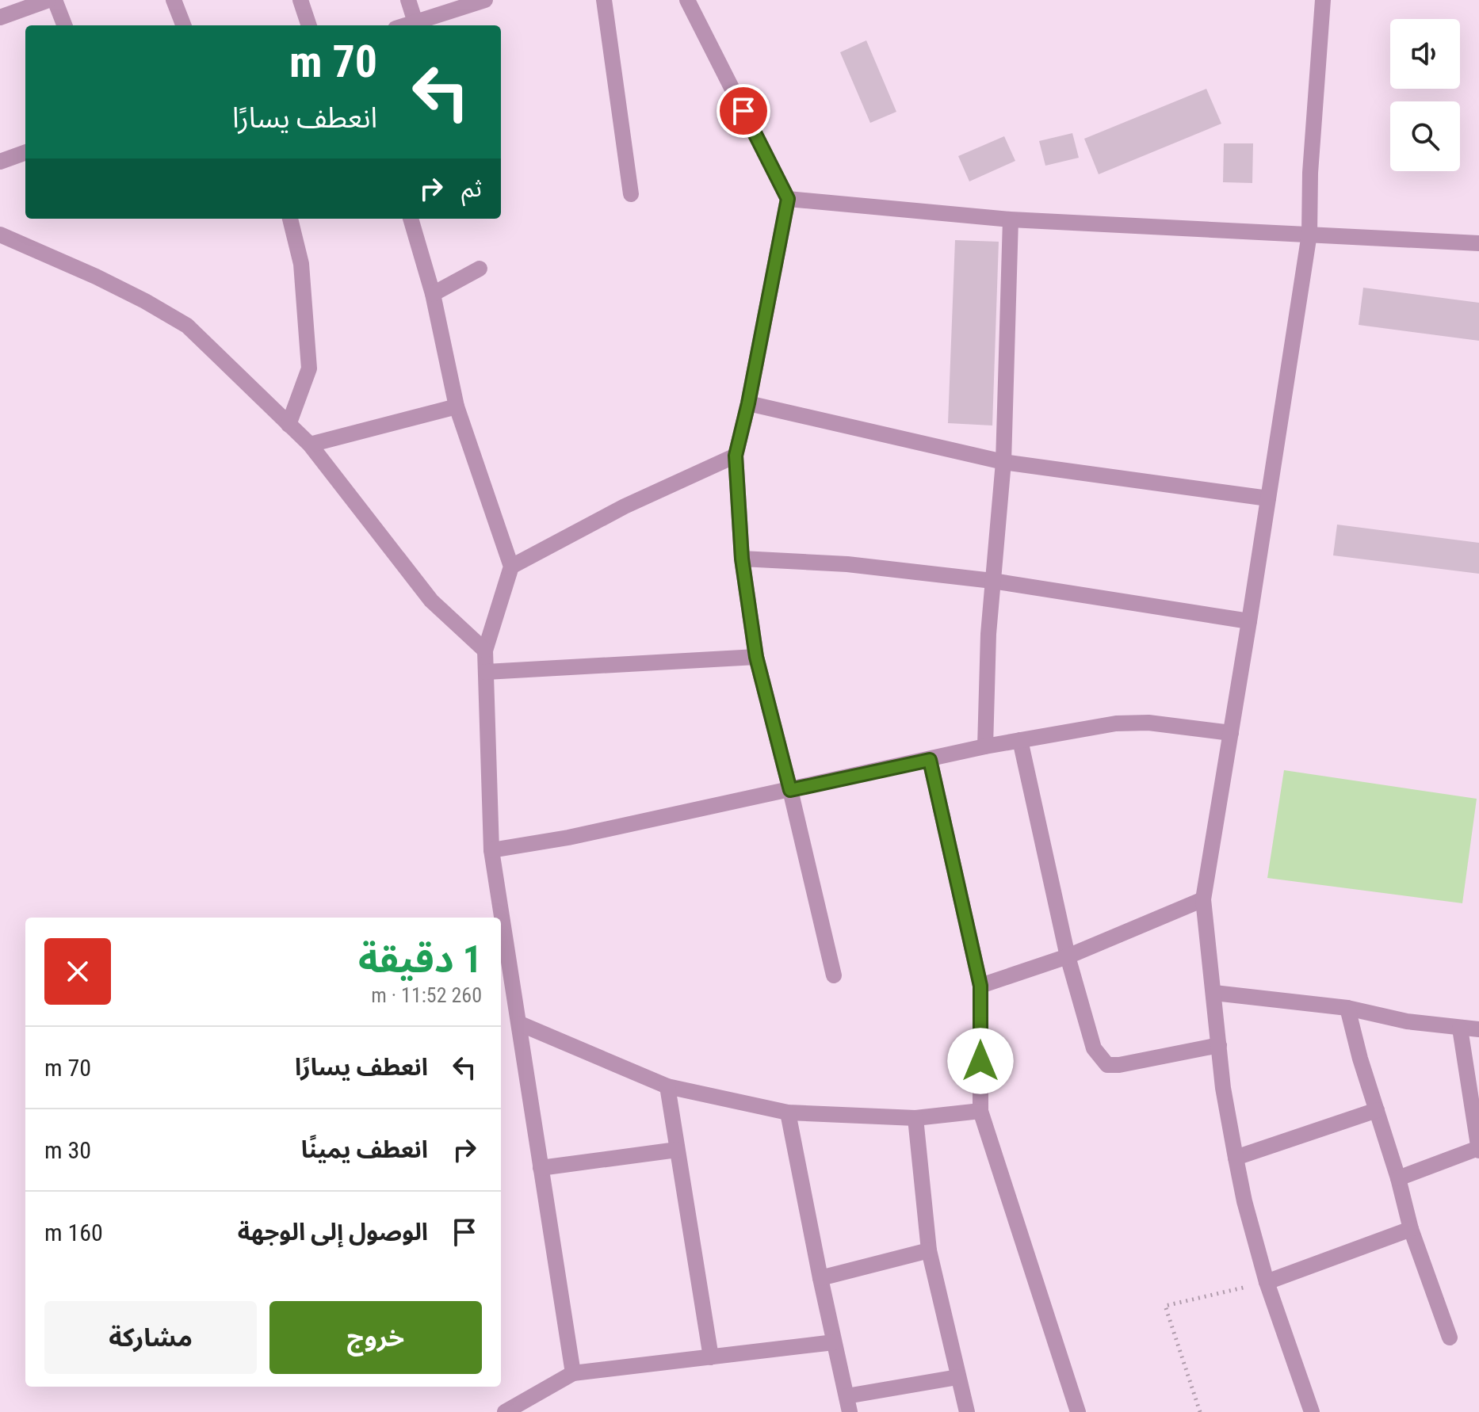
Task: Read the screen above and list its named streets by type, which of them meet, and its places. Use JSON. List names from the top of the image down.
{
  "page": {
    "turn": ["70 m", "انعطف يسارًا"],
    "then": "ثم",
    "heading": ["1 دقيقة", "260 m · 11:52"],
    "list": [
      {
        "name": "انعطف يسارًا",
        "value": "70 m"
      },
      {
        "name": "انعطف يمينًا",
        "value": "30 m"
      },
      {
        "name": "الوصول إلى الوجهة",
        "value": "160 m"
      }
    ],
    "buttons": ["خروج", "مشاركة"]
  }
}
